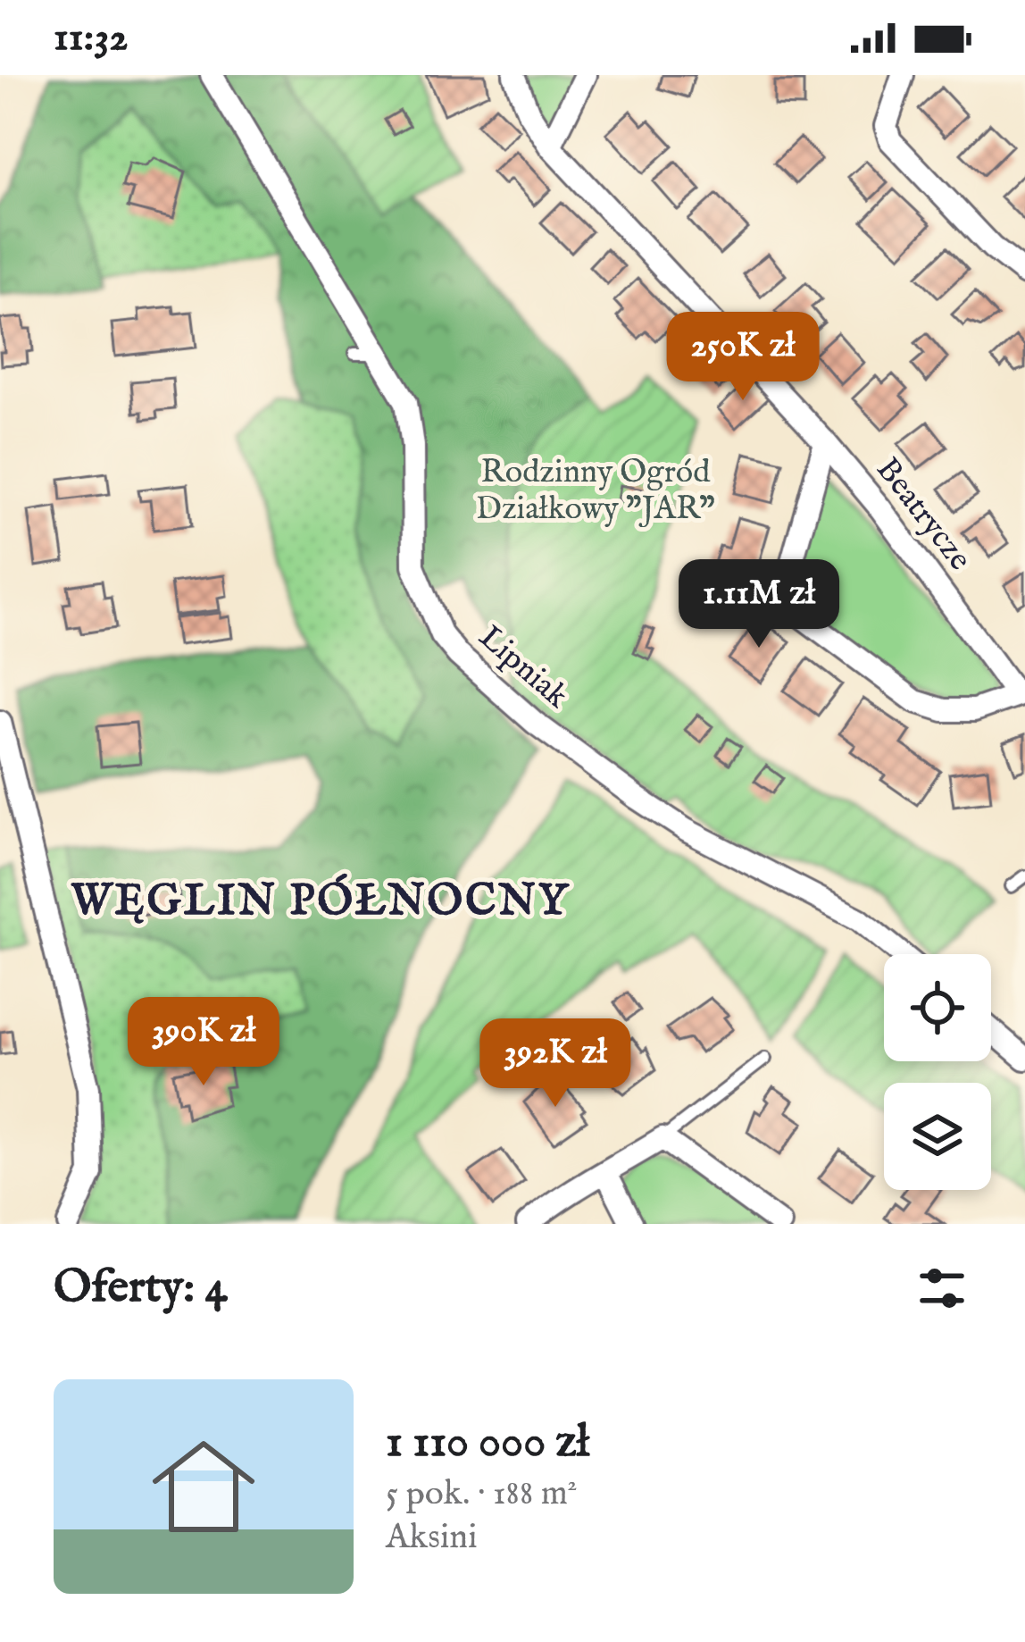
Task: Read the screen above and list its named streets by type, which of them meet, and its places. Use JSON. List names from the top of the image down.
{
  "streets": {
    "street": ["Beatrycze", "Lipniak"]
  },
  "districts": ["WĘGLIN PÓŁNOCNY"],
  "parks": ["Rodzinny Ogród Działkowy \"JAR\""],
  "page": {
    "status": "11:32",
    "price": [
      "250K zł",
      "1.11M zł",
      "390K zł",
      "392K zł"
    ],
    "heading": "Oferty: 4",
    "list": [
      {
        "name": "1 110 000 zł",
        "note": "5 pok. · 188 m² · Aksini"
      }
    ]
  }
}
